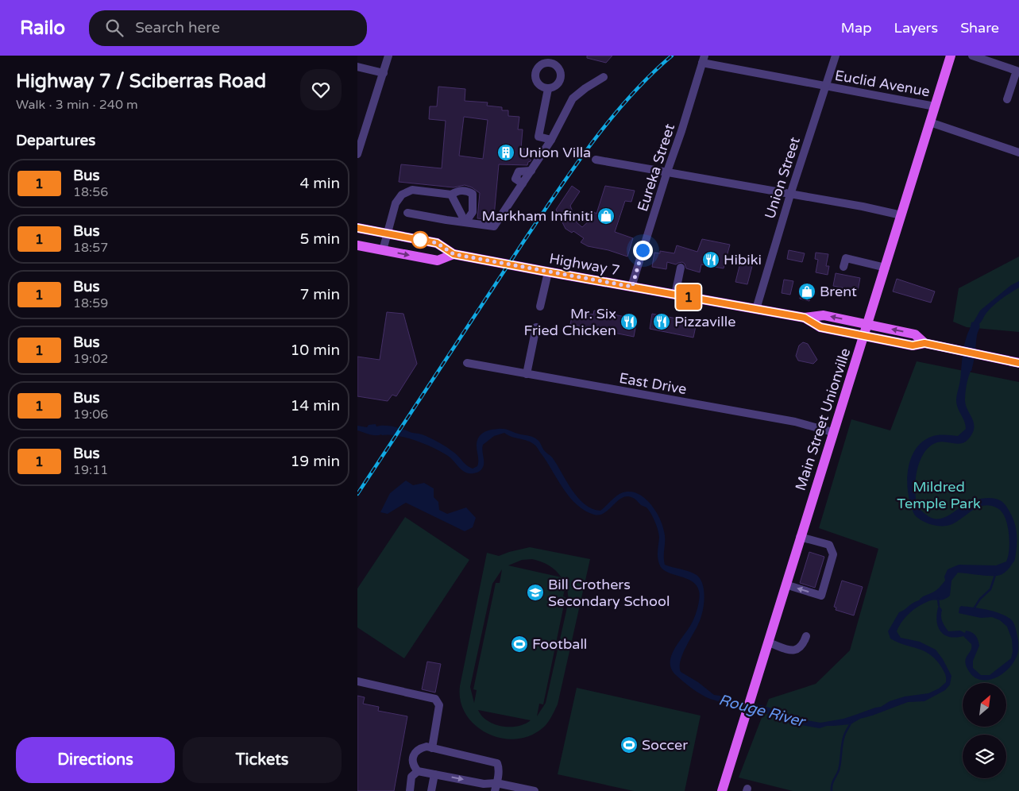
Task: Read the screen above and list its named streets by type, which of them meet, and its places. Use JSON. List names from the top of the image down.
{
  "streets": {
    "main road": ["Highway 7", "Main Street Unionville"],
    "street": [
      "Euclid Avenue",
      "Eureka Street",
      "Union Street",
      "East Drive"
    ]
  },
  "crossings": [
    ["Euclid Avenue", "Eureka Street"],
    ["Euclid Avenue", "Union Street"],
    ["Euclid Avenue", "Main Street Unionville"],
    ["Eureka Street", "Highway 7"],
    ["Union Street", "Highway 7"],
    ["Highway 7", "Main Street Unionville"],
    ["East Drive", "Main Street Unionville"]
  ],
  "water": ["Rouge River"],
  "parks": ["Mildred Temple Park"],
  "places": {
    "building": ["Union Villa"],
    "shop": ["Markham Infiniti", "Brent"],
    "restaurant": ["Hibiki", "Mr. Six Fried Chicken", "Pizzaville"],
    "school or university": ["Bill Crothers Secondary School"],
    "sports": ["Football", "Soccer"]
  },
  "lines": ["bus line 1"],
  "north": "top right",
  "page": {
    "header": "Railo",
    "search": "Search here",
    "nav": ["Map", "Layers", "Share"],
    "heading": [
      ["Highway 7 / Sciberras Road", "Walk · 3 min · 240 m"],
      "Departures"
    ],
    "on_map": "1",
    "list": [
      {
        "mark": "1",
        "name": "Bus",
        "note": "18:56",
        "value": "4 min"
      },
      {
        "mark": "1",
        "name": "Bus",
        "note": "18:57",
        "value": "5 min"
      },
      {
        "mark": "1",
        "name": "Bus",
        "note": "18:59",
        "value": "7 min"
      },
      {
        "mark": "1",
        "name": "Bus",
        "note": "19:02",
        "value": "10 min"
      },
      {
        "mark": "1",
        "name": "Bus",
        "note": "19:06",
        "value": "14 min"
      },
      {
        "mark": "1",
        "name": "Bus",
        "note": "19:11",
        "value": "19 min"
      }
    ],
    "buttons": ["Directions", "Tickets"]
  }
}
